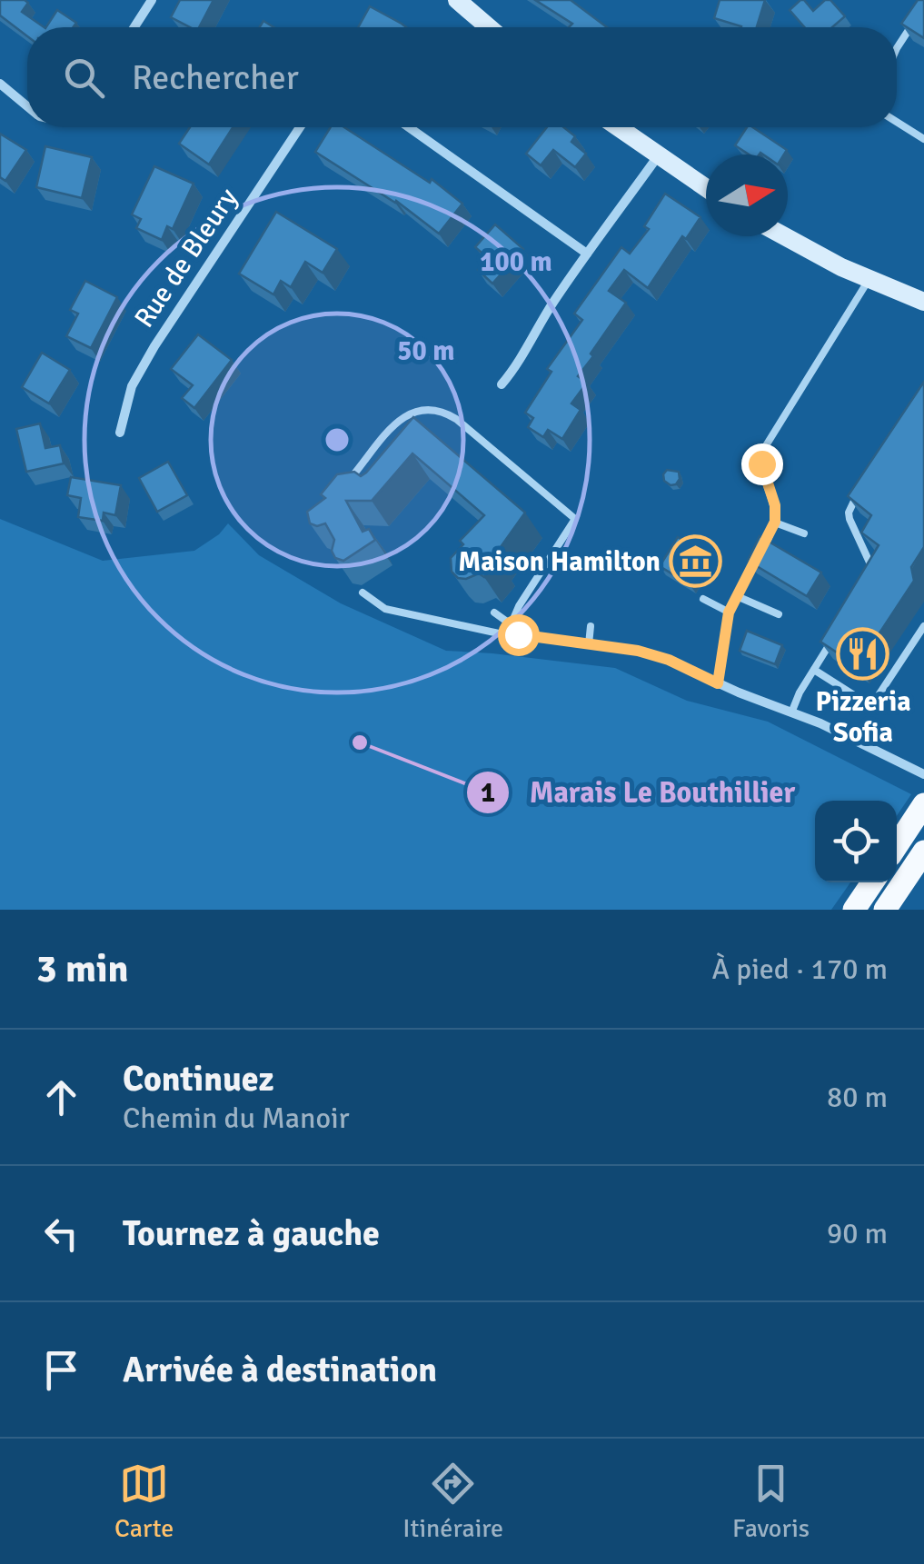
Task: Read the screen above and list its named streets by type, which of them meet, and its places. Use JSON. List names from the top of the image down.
{
  "streets": {
    "street": ["Rue de Bleury"]
  },
  "places": {
    "museum": ["Maison Hamilton"],
    "restaurant": ["Pizzeria Sofia"],
    "other": ["Marais Le Bouthillier"]
  },
  "north": "right",
  "page": {
    "search": "Rechercher",
    "heading": ["3 min", "À pied · 170 m"],
    "list": [
      ["Continuez", "Chemin du Manoir", "80 m"],
      ["Tournez à gauche", "90 m"],
      "Arrivée à destination"
    ],
    "nav": ["Carte", "Itinéraire", "Favoris"]
  },
  "rings": ["100 m", "50 m"]
}
